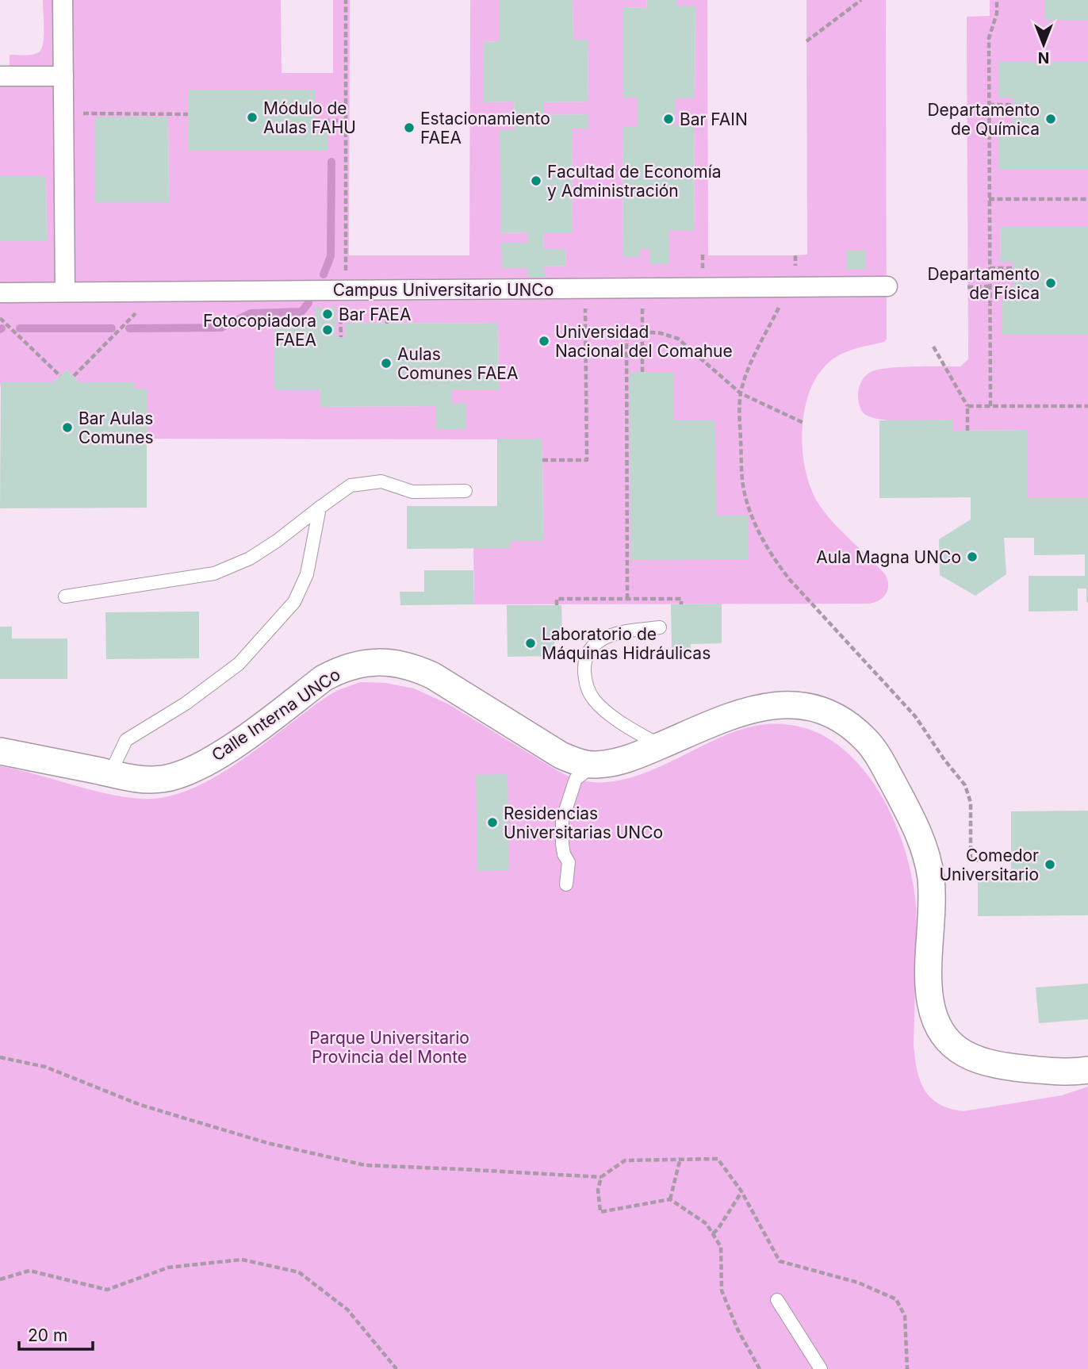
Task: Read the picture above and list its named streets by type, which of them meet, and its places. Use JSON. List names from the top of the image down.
{
  "streets": {
    "street": ["Campus Universitario UNCo", "Calle Interna UNCo"]
  },
  "parks": ["Parque Universitario Provincia del Monte"],
  "places": [
    "Módulo de Aulas FAHU",
    "Bar FAIN",
    "Departamento de Química",
    "Estacionamiento FAEA",
    "Facultad de Economía y Administración",
    "Departamento de Física",
    "Bar FAEA",
    "Fotocopiadora FAEA",
    "Universidad Nacional del Comahue",
    "Aulas Comunes FAEA",
    "Bar Aulas Comunes",
    "Aula Magna UNCo",
    "Laboratorio de Máquinas Hidráulicas",
    "Residencias Universitarias UNCo",
    "Comedor Universitario"
  ],
  "scale_bar": "20 m",
  "north": "bottom"
}
